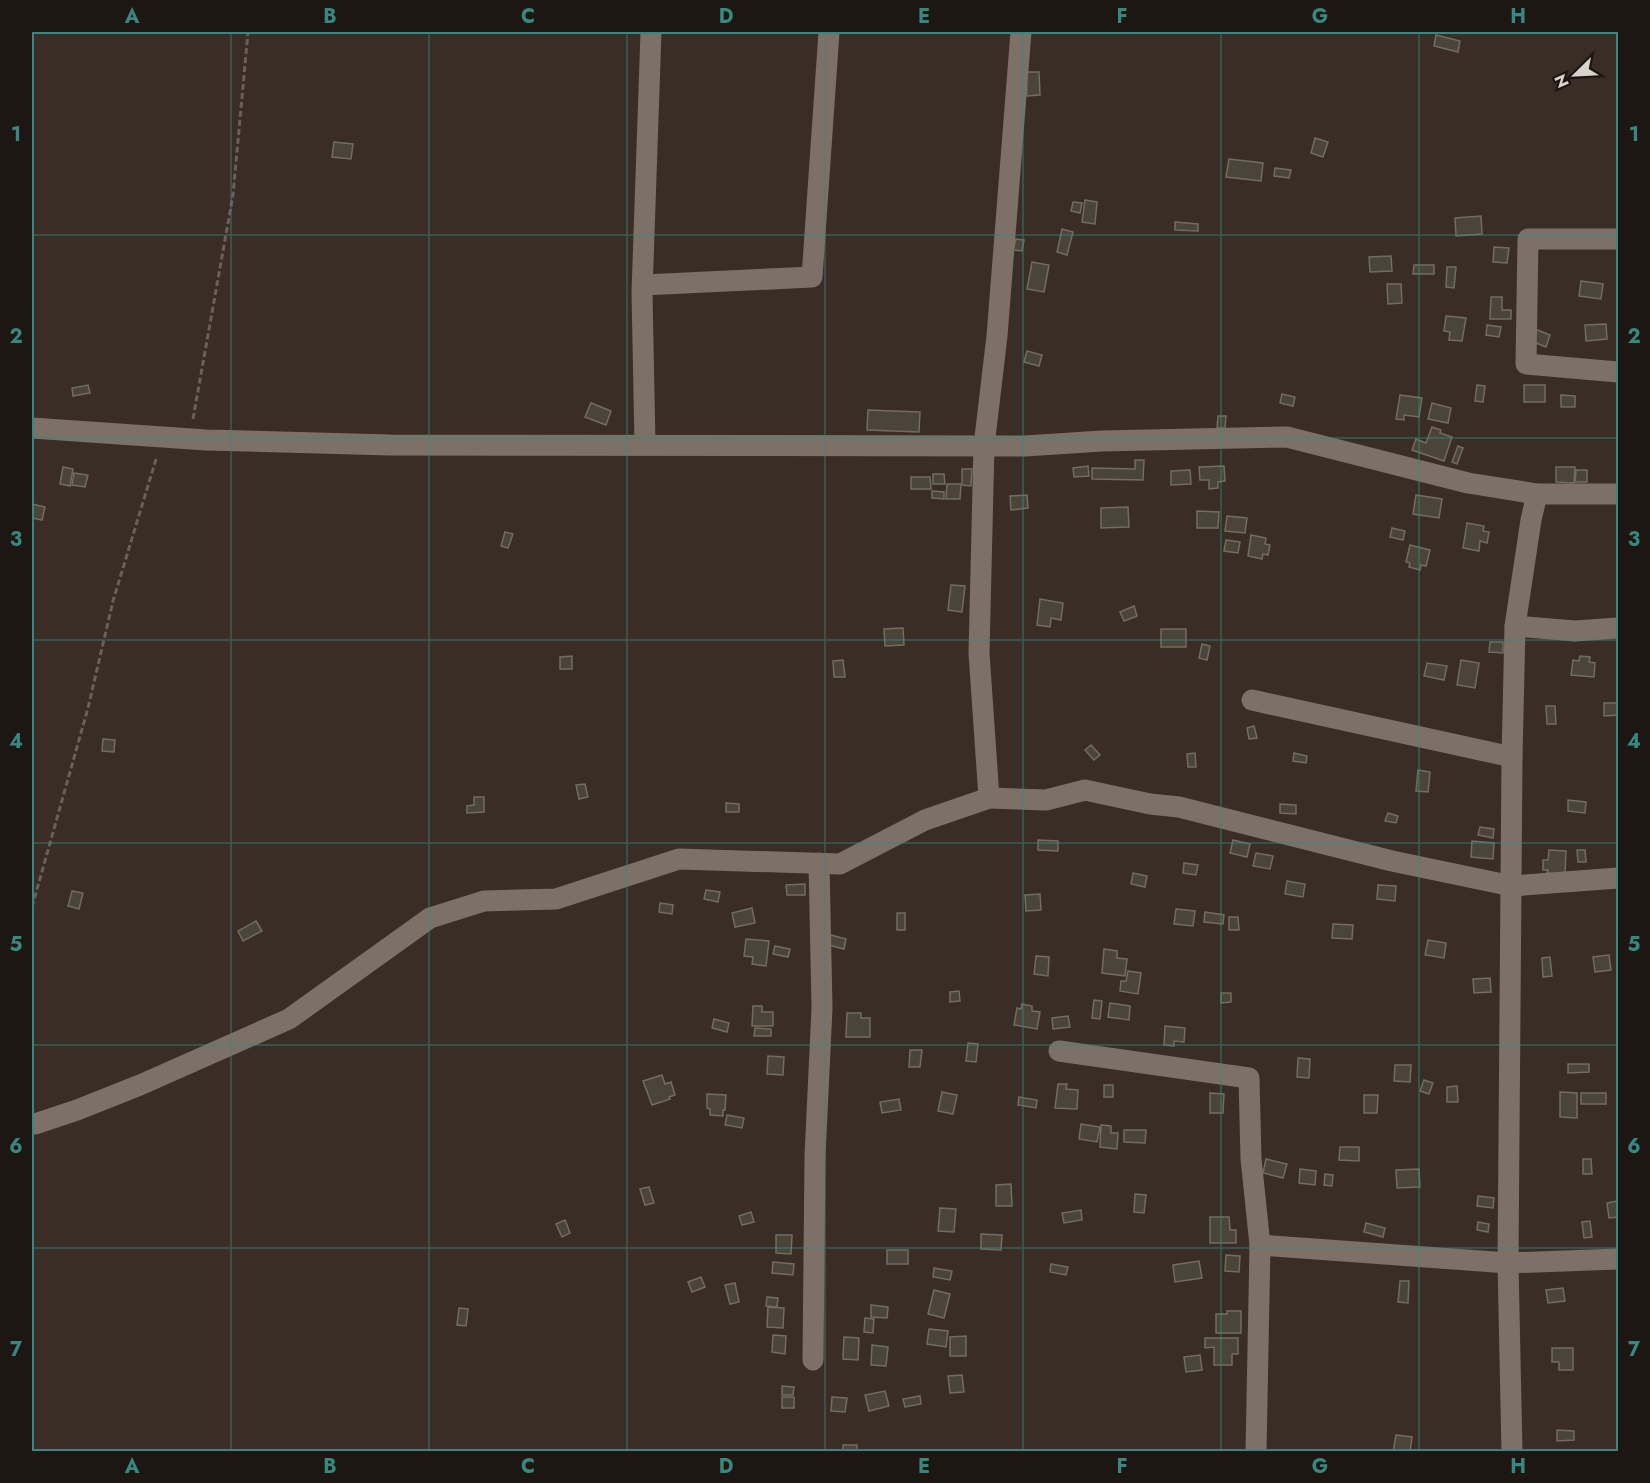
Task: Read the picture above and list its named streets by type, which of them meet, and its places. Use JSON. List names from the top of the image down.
{
  "north": "bottom left",
  "grid": {
    "columns": [
      "A",
      "B",
      "C",
      "D",
      "E",
      "F",
      "G",
      "H"
    ],
    "rows": [
      "1",
      "2",
      "3",
      "4",
      "5",
      "6",
      "7"
    ]
  }
}
